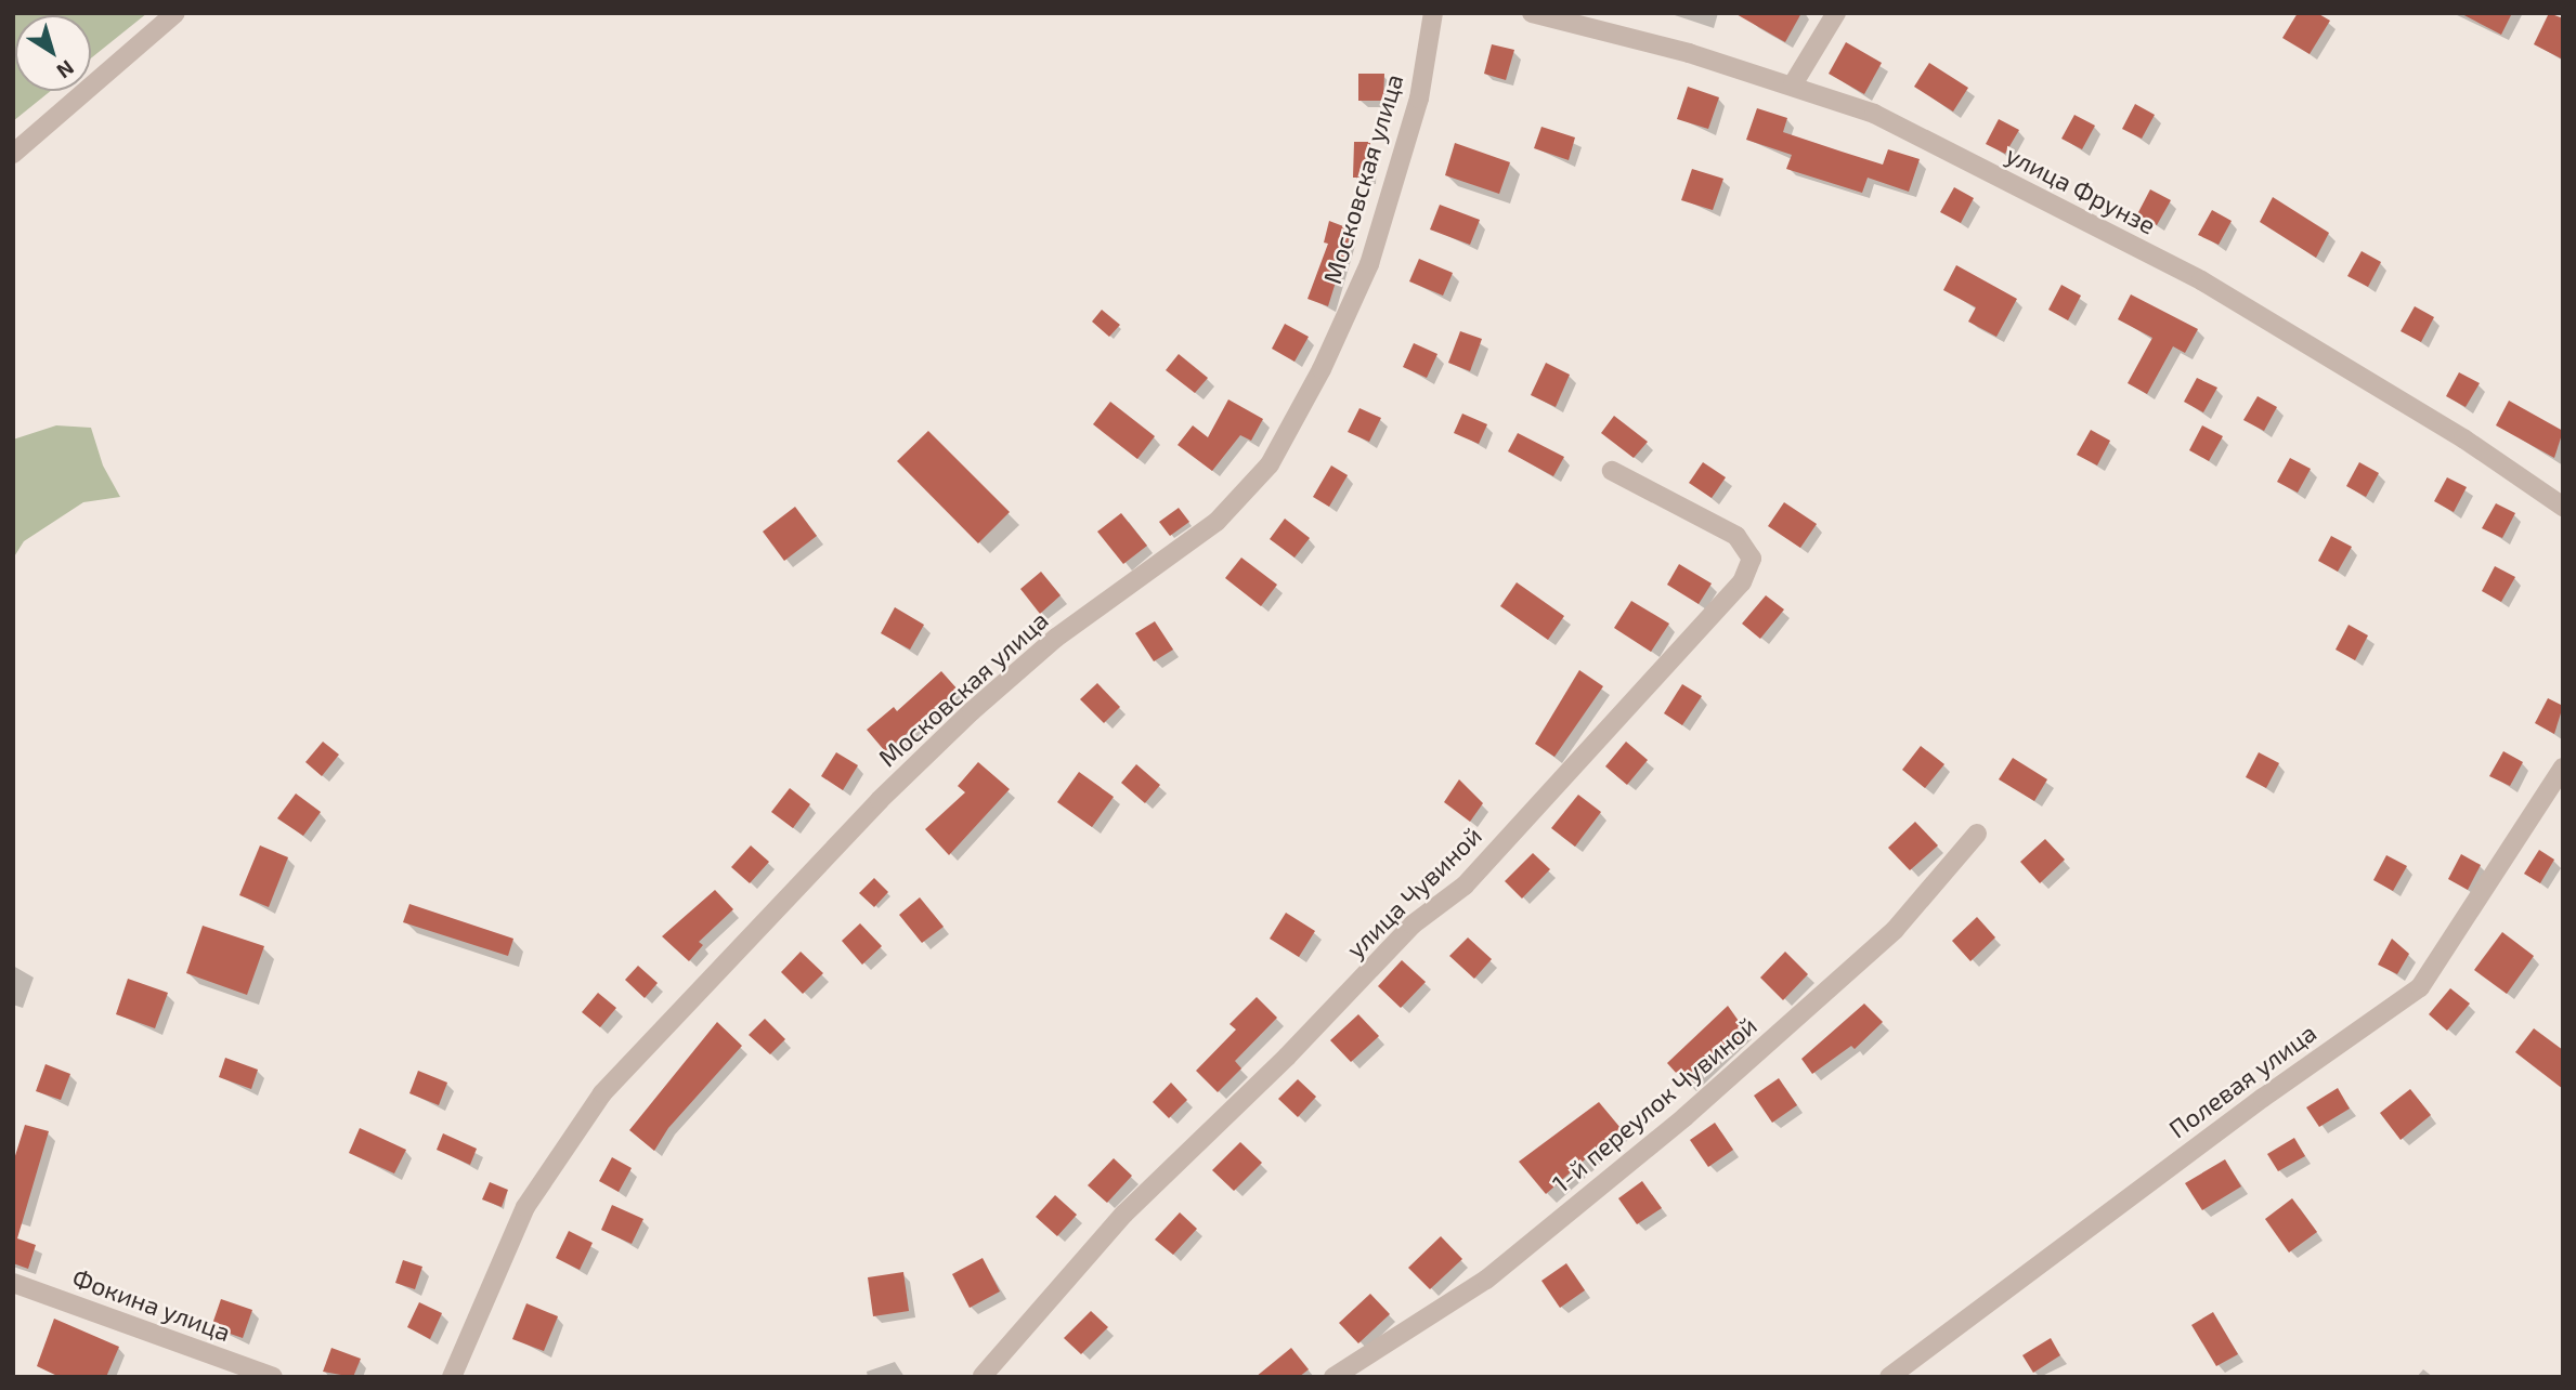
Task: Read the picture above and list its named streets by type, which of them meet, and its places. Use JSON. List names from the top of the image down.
{
  "streets": {
    "street": [
      "Московская улица",
      "улица Фрунзе",
      "улица Чувиной",
      "Полевая улица",
      "1-й переулок Чувиной",
      "Фокина улица"
    ]
  },
  "north": "bottom right"
}
